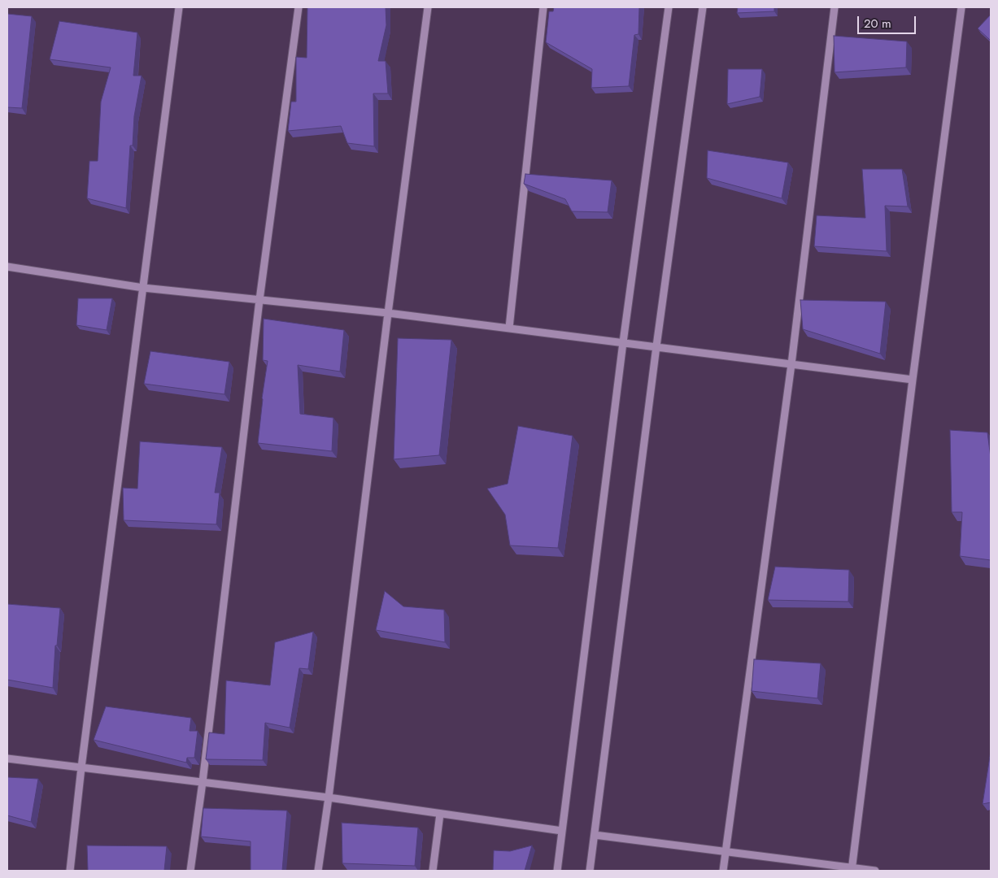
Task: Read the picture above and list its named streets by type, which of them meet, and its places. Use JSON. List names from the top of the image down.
{
  "scale_bar": "20 m"
}
